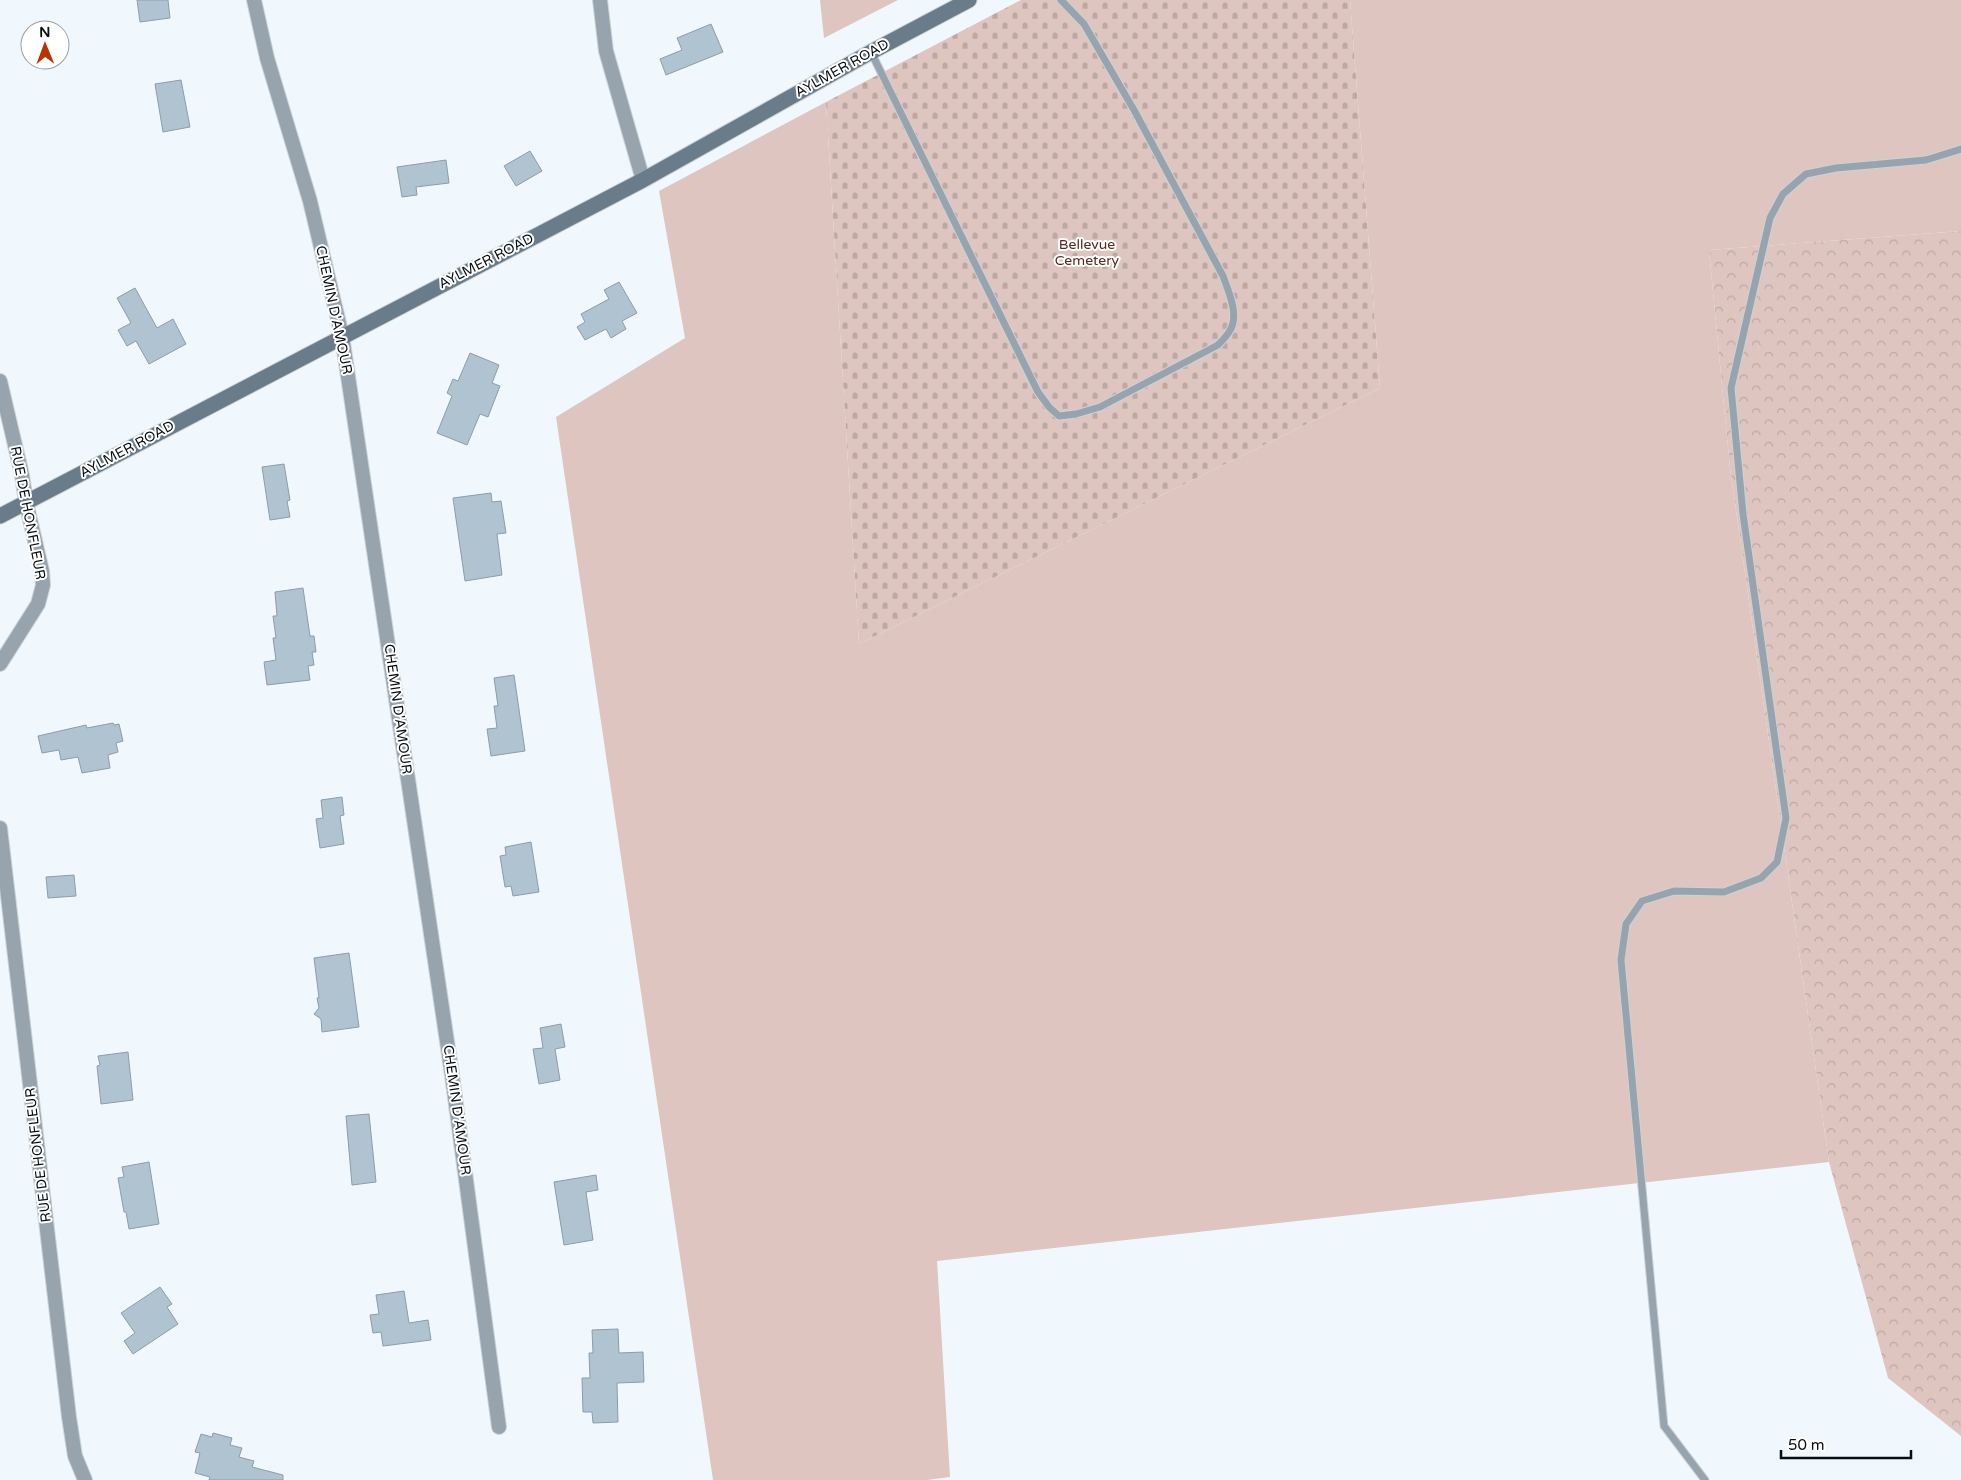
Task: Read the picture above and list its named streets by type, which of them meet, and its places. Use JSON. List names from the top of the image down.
{
  "streets": {
    "main road": ["AYLMER ROAD"],
    "street": ["CHEMIN D'AMOUR", "RUE DE HONFLEUR"]
  },
  "crossings": [
    ["AYLMER ROAD", "CHEMIN D'AMOUR"],
    ["AYLMER ROAD", "RUE DE HONFLEUR"]
  ],
  "parks": ["Bellevue Cemetery"],
  "scale_bar": "50 m",
  "north": "top"
}
